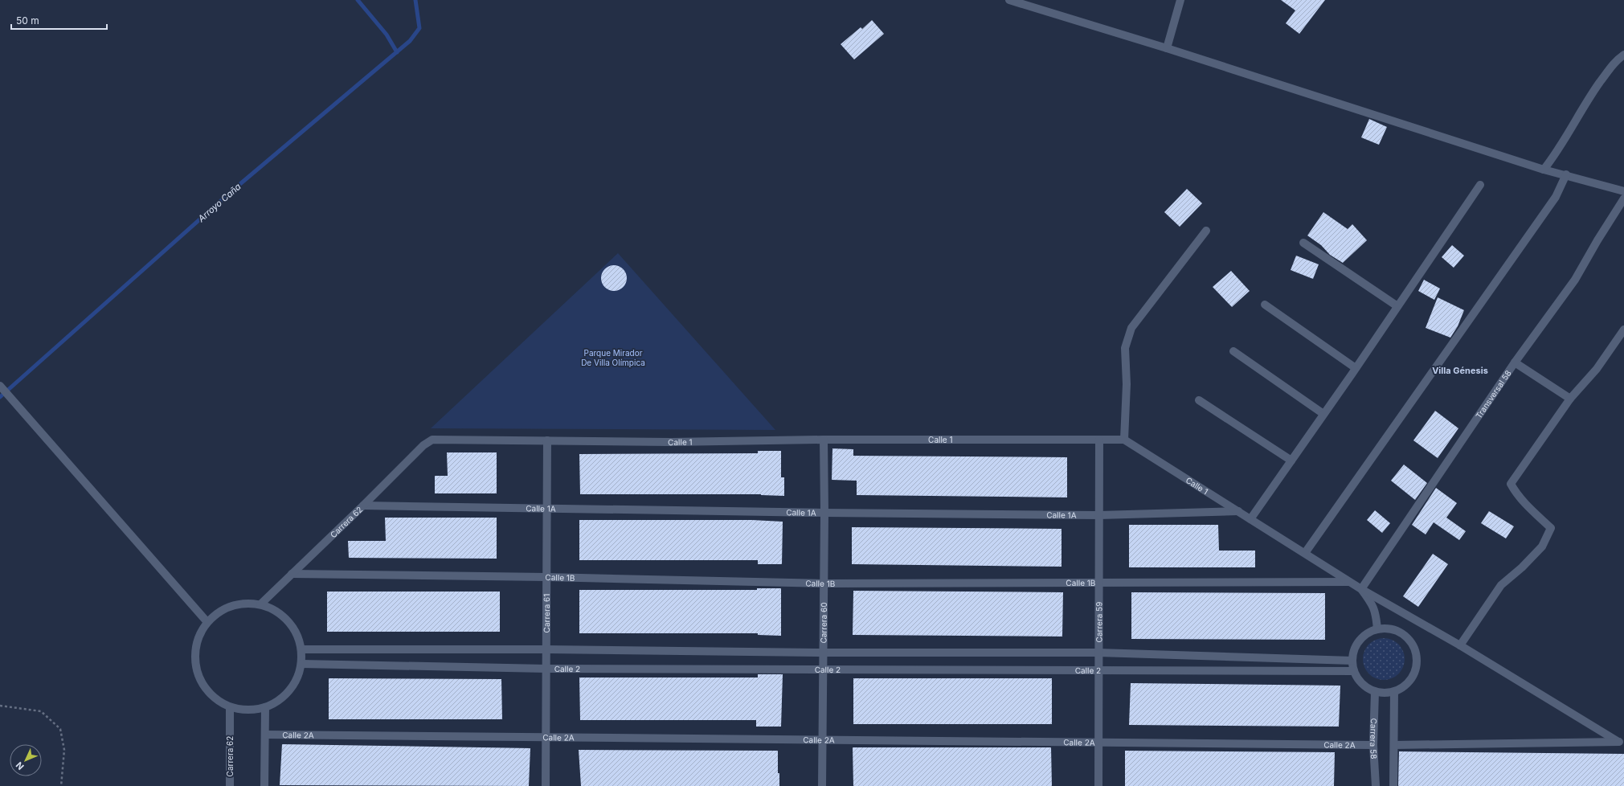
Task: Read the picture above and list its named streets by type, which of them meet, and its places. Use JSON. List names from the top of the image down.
{
  "streets": {
    "street": [
      "Transversal 58",
      "Calle 1",
      "Calle 1A",
      "Carrera 62",
      "Calle 1B",
      "Carrera 61",
      "Carrera 59",
      "Carrera 60",
      "Calle 2",
      "Calle 2A",
      "Carrera 58"
    ]
  },
  "crossings": [
    ["Transversal 58", "Calle 1"],
    ["Calle 1", "Calle 1A"],
    ["Calle 1", "Carrera 62"],
    ["Calle 1", "Calle 1B"],
    ["Calle 1", "Carrera 61"],
    ["Calle 1", "Carrera 59"],
    ["Calle 1", "Carrera 60"],
    ["Calle 1", "Calle 2"],
    ["Calle 1", "Carrera 58"],
    ["Calle 1A", "Carrera 62"],
    ["Calle 1A", "Carrera 61"],
    ["Calle 1A", "Carrera 59"],
    ["Calle 1A", "Carrera 60"],
    ["Carrera 62", "Calle 1B"],
    ["Carrera 62", "Calle 2"],
    ["Calle 1B", "Carrera 61"],
    ["Calle 1B", "Carrera 59"],
    ["Calle 1B", "Carrera 60"],
    ["Carrera 61", "Calle 2"],
    ["Carrera 61", "Calle 2A"],
    ["Carrera 59", "Calle 2"],
    ["Carrera 59", "Calle 2A"],
    ["Carrera 60", "Calle 2"],
    ["Carrera 60", "Calle 2A"],
    ["Calle 2", "Carrera 58"],
    ["Calle 2A", "Carrera 58"]
  ],
  "districts": ["Villa Génesis"],
  "water": ["Arroyo Caña"],
  "parks": ["Parque Mirador De Villa Olímpica"],
  "scale_bar": "50 m",
  "north": "bottom left"
}
